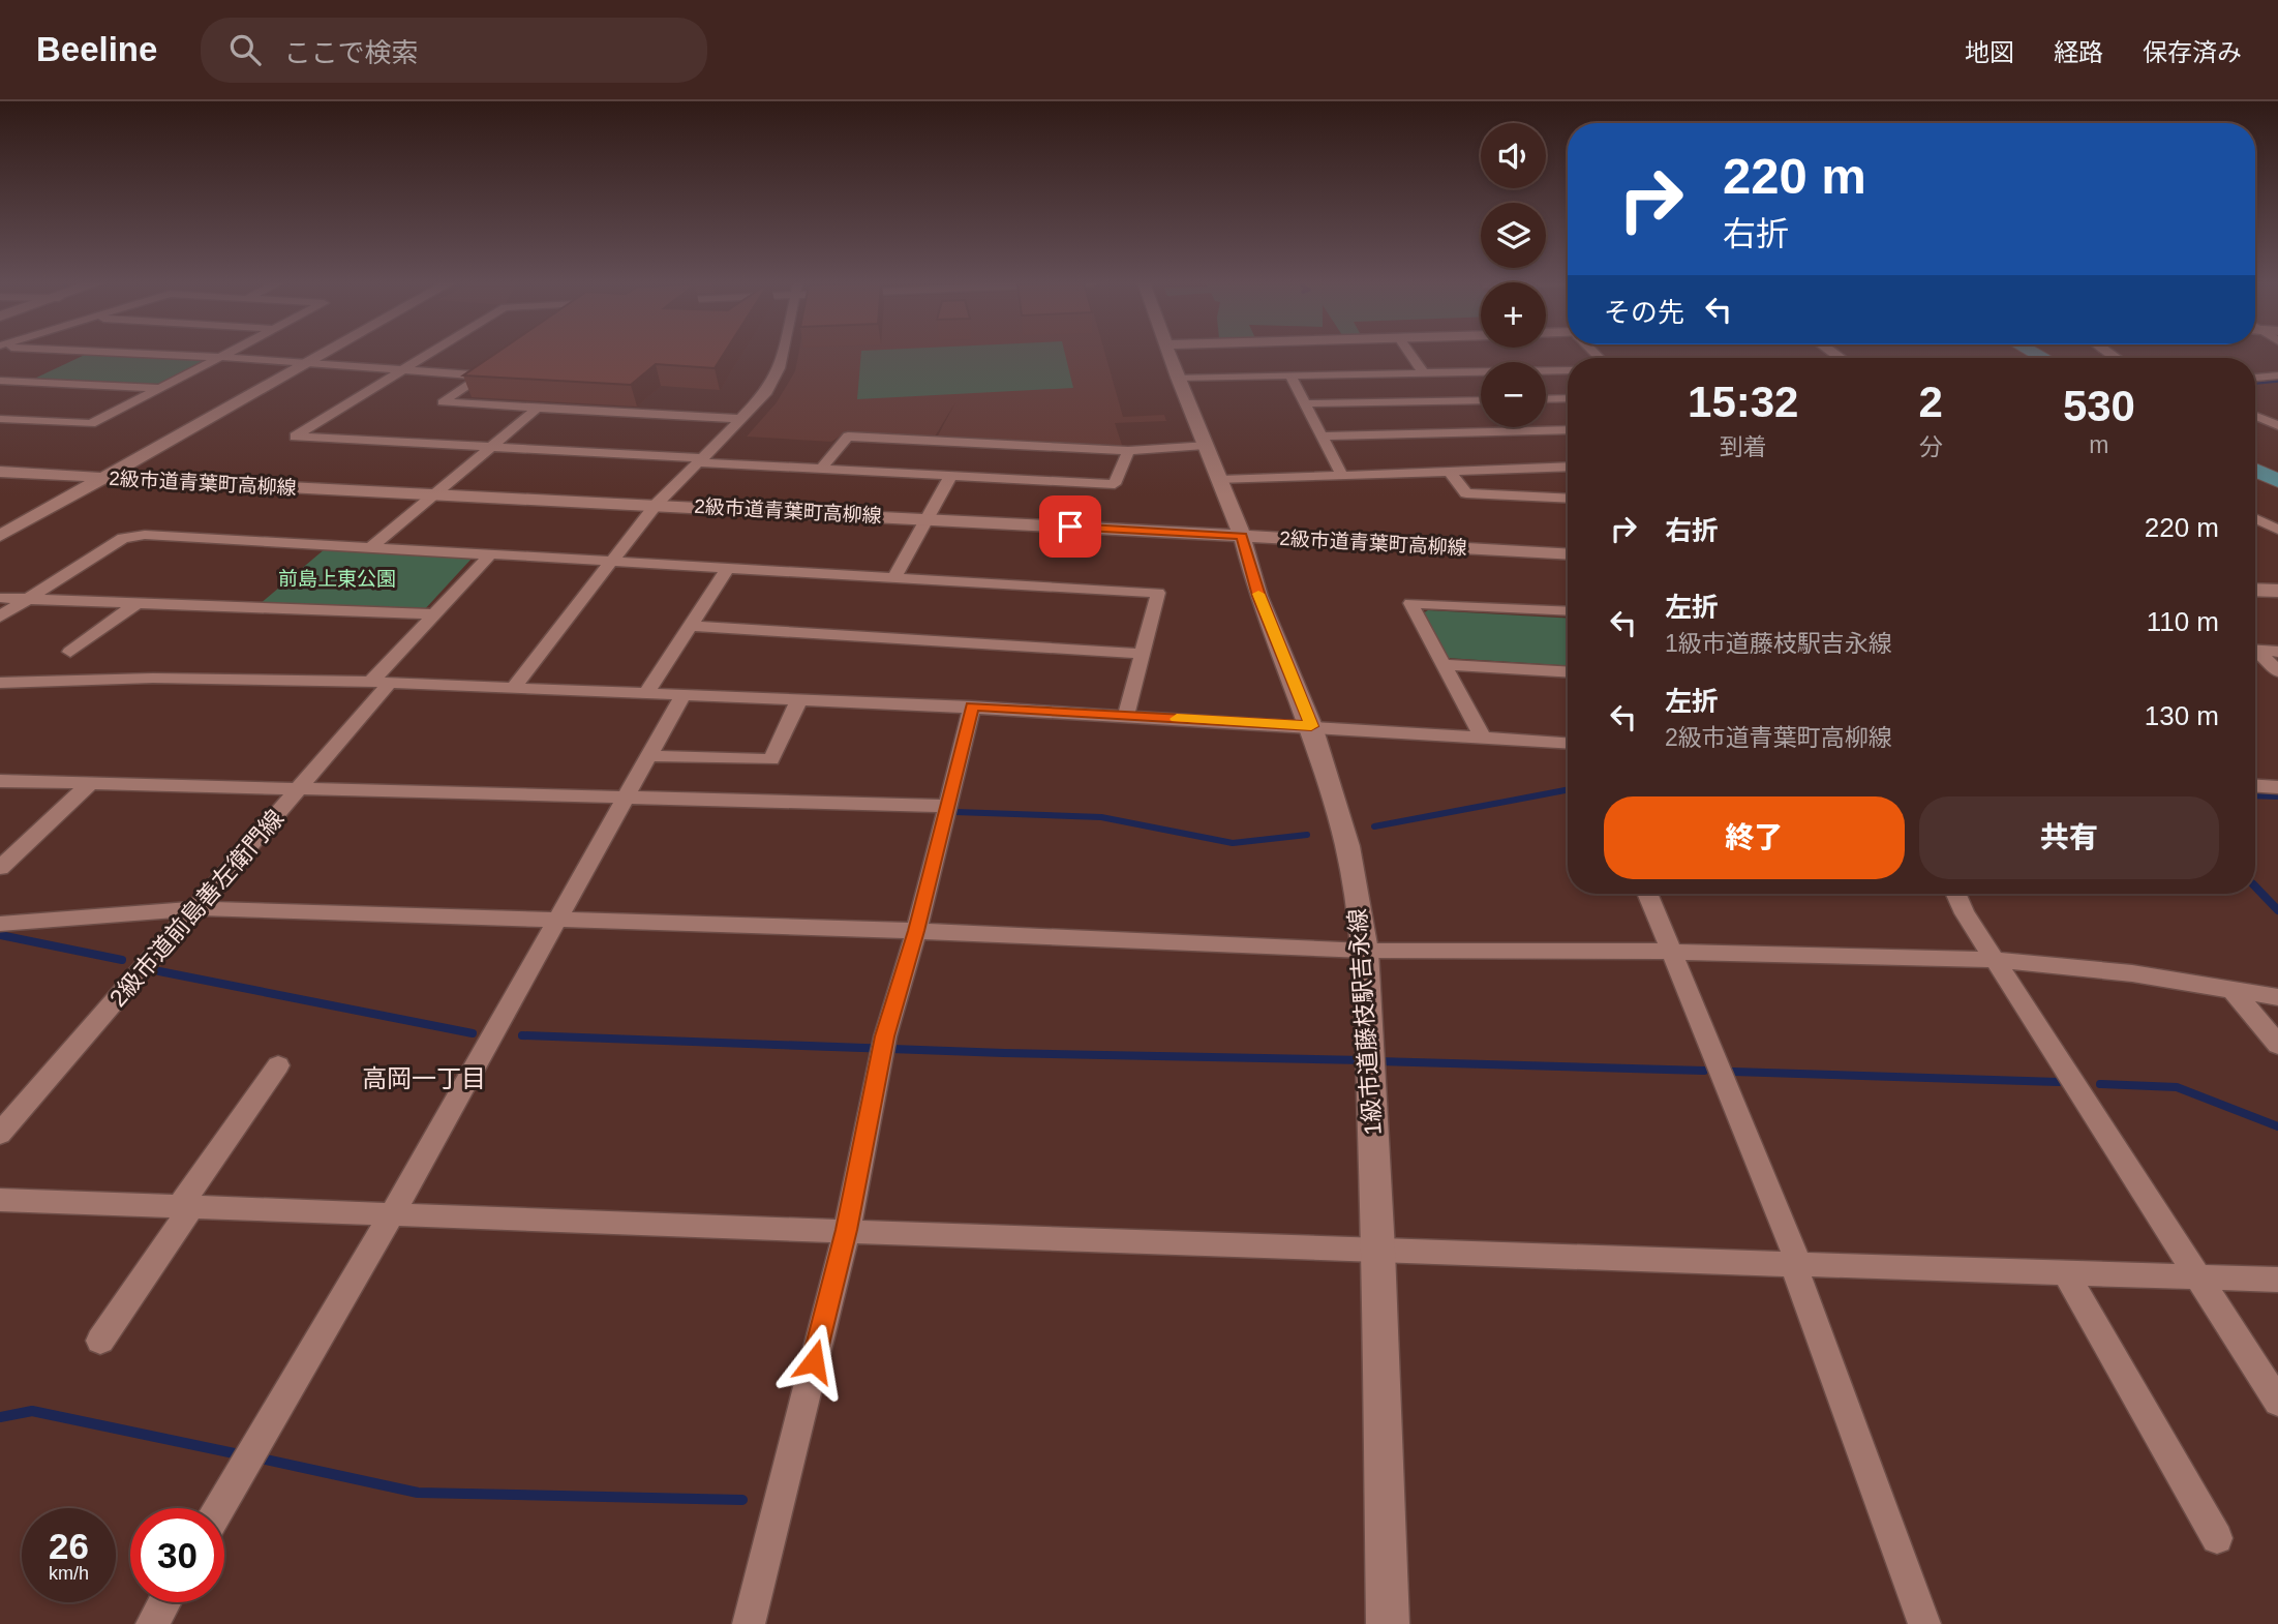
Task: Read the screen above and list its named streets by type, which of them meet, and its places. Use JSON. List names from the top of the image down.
{
  "streets": {
    "street": ["2級市道青葉町高柳線", "2級市道前島善左衛門線", "1級市道藤枝駅吉永線"]
  },
  "crossings": [
    ["2級市道青葉町高柳線", "1級市道藤枝駅吉永線"]
  ],
  "districts": ["高岡一丁目"],
  "parks": ["前島上東公園"],
  "page": {
    "header": "Beeline",
    "search": "ここで検索",
    "nav": ["地図", "経路", "保存済み"],
    "map_buttons": ["+", "−"],
    "turn": ["220 m", "右折"],
    "then": "その先",
    "eta": [
      "15:32",
      "到着",
      "2",
      "分",
      "530",
      "m"
    ],
    "list": [
      {
        "name": "右折",
        "value": "220 m"
      },
      {
        "name": "左折",
        "note": "1級市道藤枝駅吉永線",
        "value": "110 m"
      },
      {
        "name": "左折",
        "note": "2級市道青葉町高柳線",
        "value": "130 m"
      }
    ],
    "buttons": ["終了", "共有"],
    "speed": "26 km/h",
    "limit": "30"
  }
}
